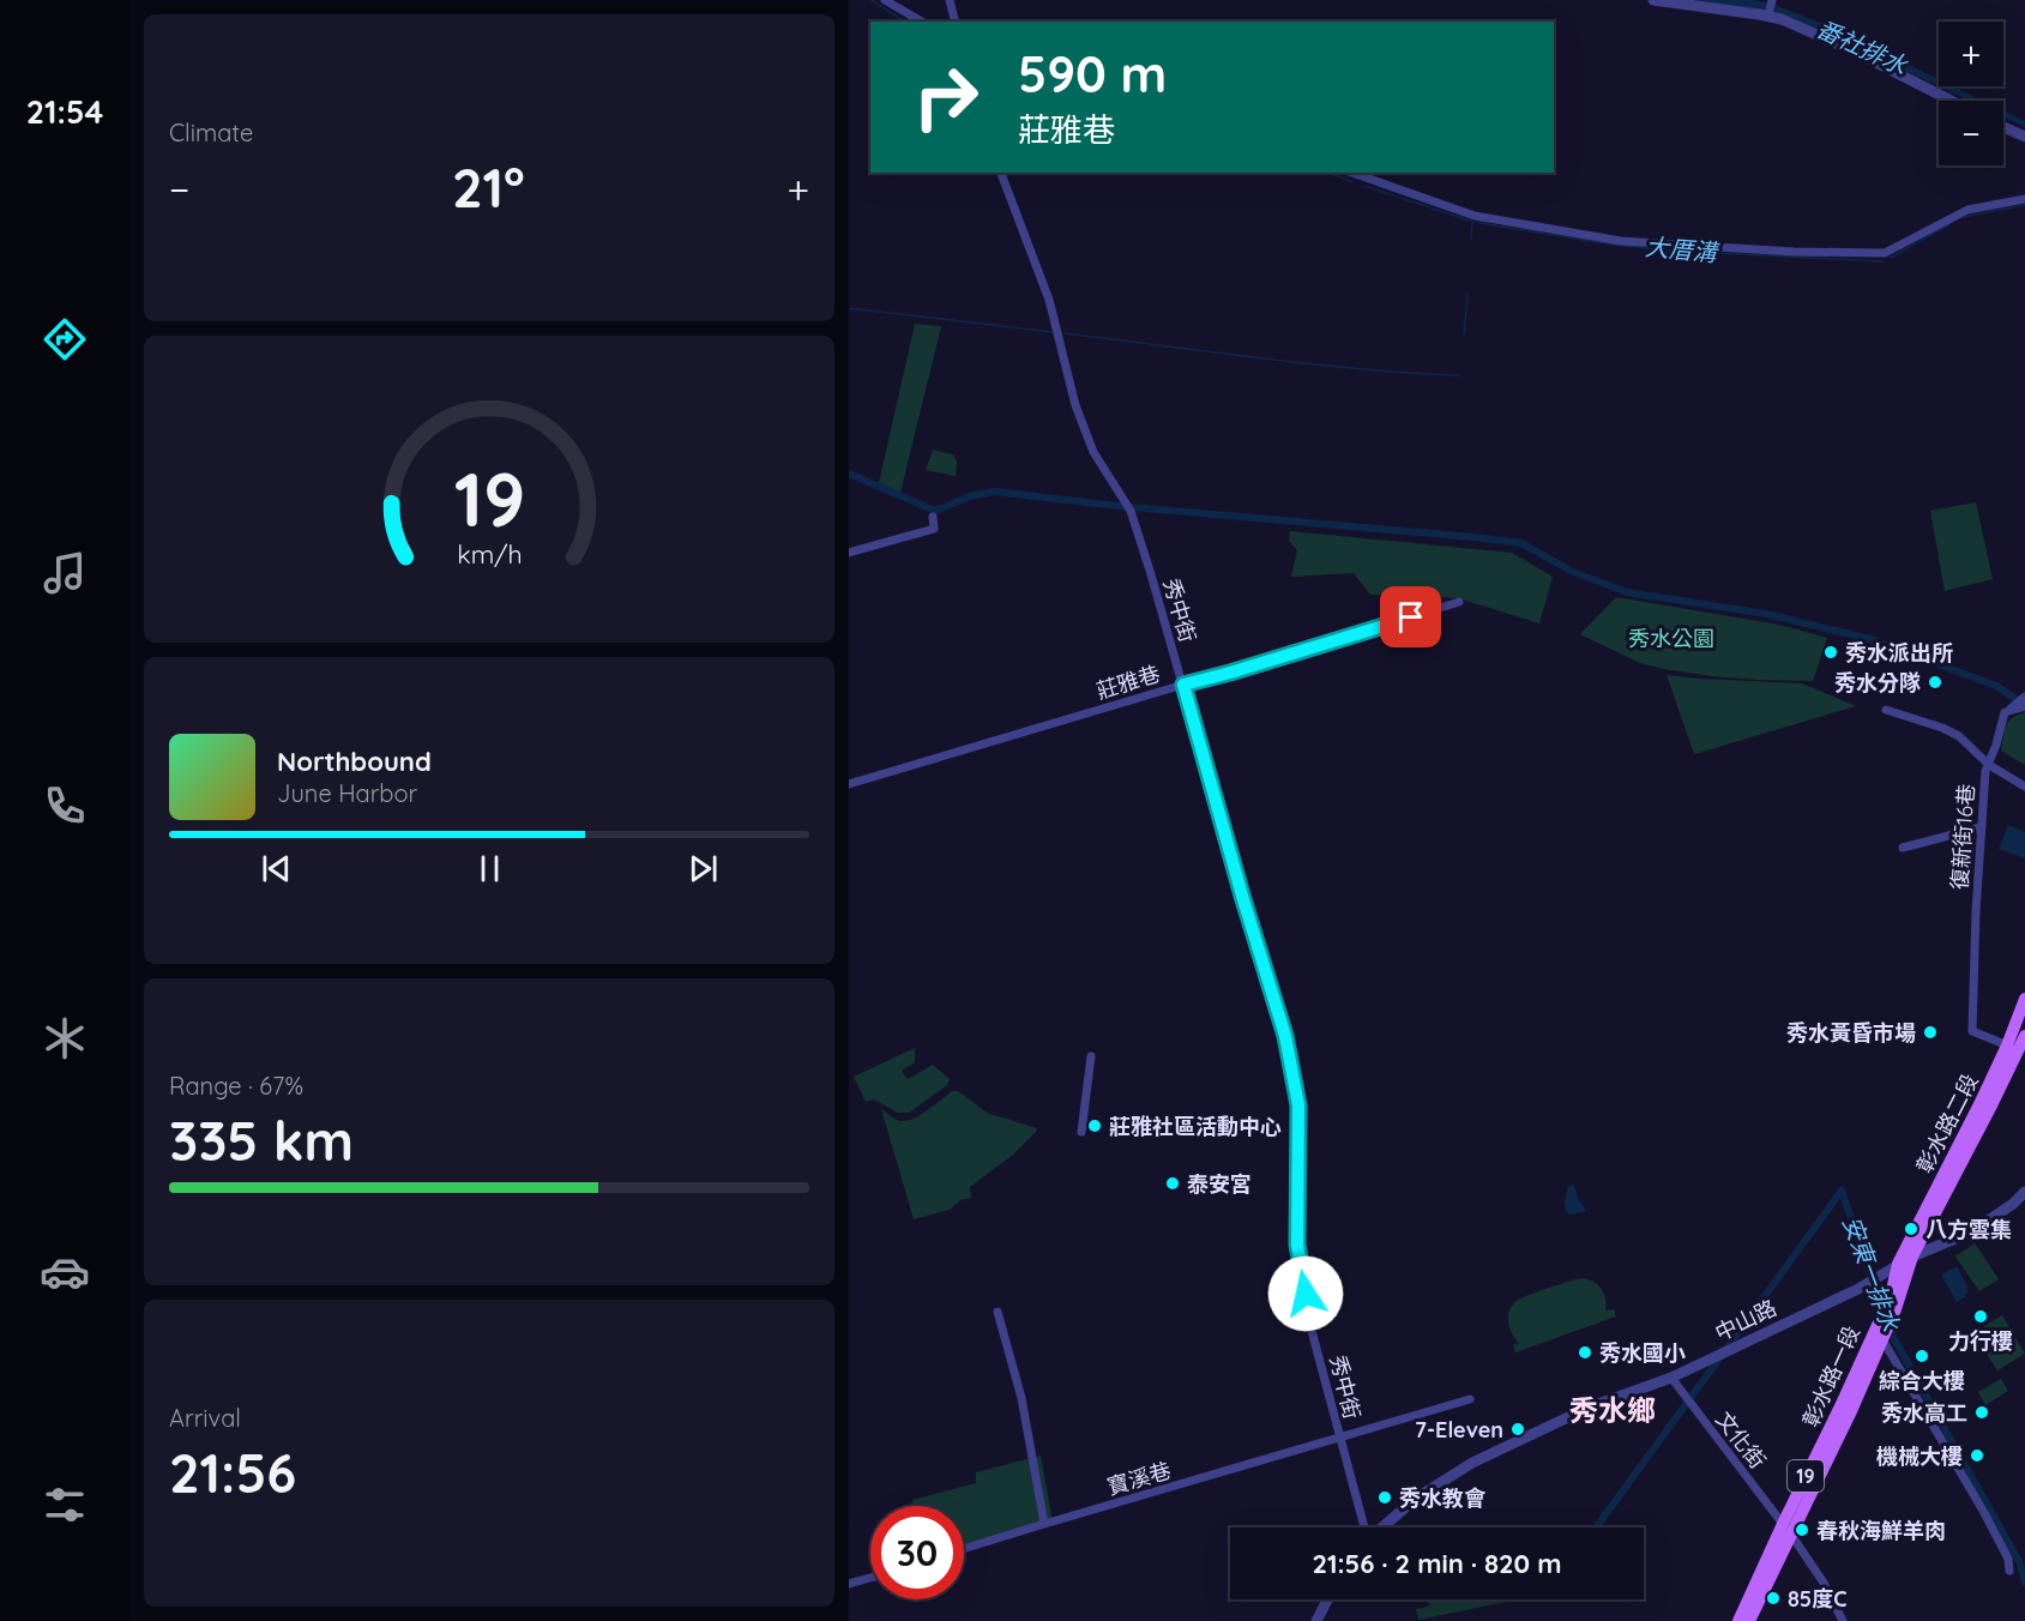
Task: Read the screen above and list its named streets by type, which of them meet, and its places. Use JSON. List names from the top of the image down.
{
  "streets": {
    "main road": ["彰水路二段", "彰水路一段", "19"],
    "street": [
      "秀中街",
      "莊雅巷",
      "復新街16巷",
      "中山路",
      "文化街",
      "寶溪巷"
    ]
  },
  "crossings": [
    ["秀中街", "莊雅巷"],
    ["秀中街", "寶溪巷"],
    ["復新街16巷", "彰水路二段"],
    ["彰水路二段", "中山路"],
    ["彰水路二段", "彰水路一段"],
    ["中山路", "彰水路一段"],
    ["中山路", "文化街"],
    ["彰水路一段", "文化街"]
  ],
  "districts": ["秀水鄉"],
  "water": ["番社排水", "大厝溝", "安東一排水"],
  "parks": ["秀水公園"],
  "places": [
    "秀水派出所",
    "秀水分隊",
    "秀水黃昏市場",
    "莊雅社區活動中心",
    "泰安宮",
    "八方雲集",
    "力行樓",
    "秀水國小",
    "綜合大樓",
    "秀水高工",
    "7-Eleven",
    "機械大樓",
    "秀水教會",
    "春秋海鮮羊肉",
    "85度C"
  ],
  "page": {
    "tabs": "21:54",
    "tile": [
      "Climate",
      ["Range · 67%", "335 km"],
      ["Arrival", "21:56"]
    ],
    "map_buttons": ["+", "−"],
    "turn": ["590 m", "莊雅巷"],
    "heat": ["−", "21°", "+"],
    "song": ["Northbound", "June Harbor"],
    "limit": "30",
    "trip": "21:56 · 2 min · 820 m",
    "gauge": ["19", "km/h"]
  }
}
